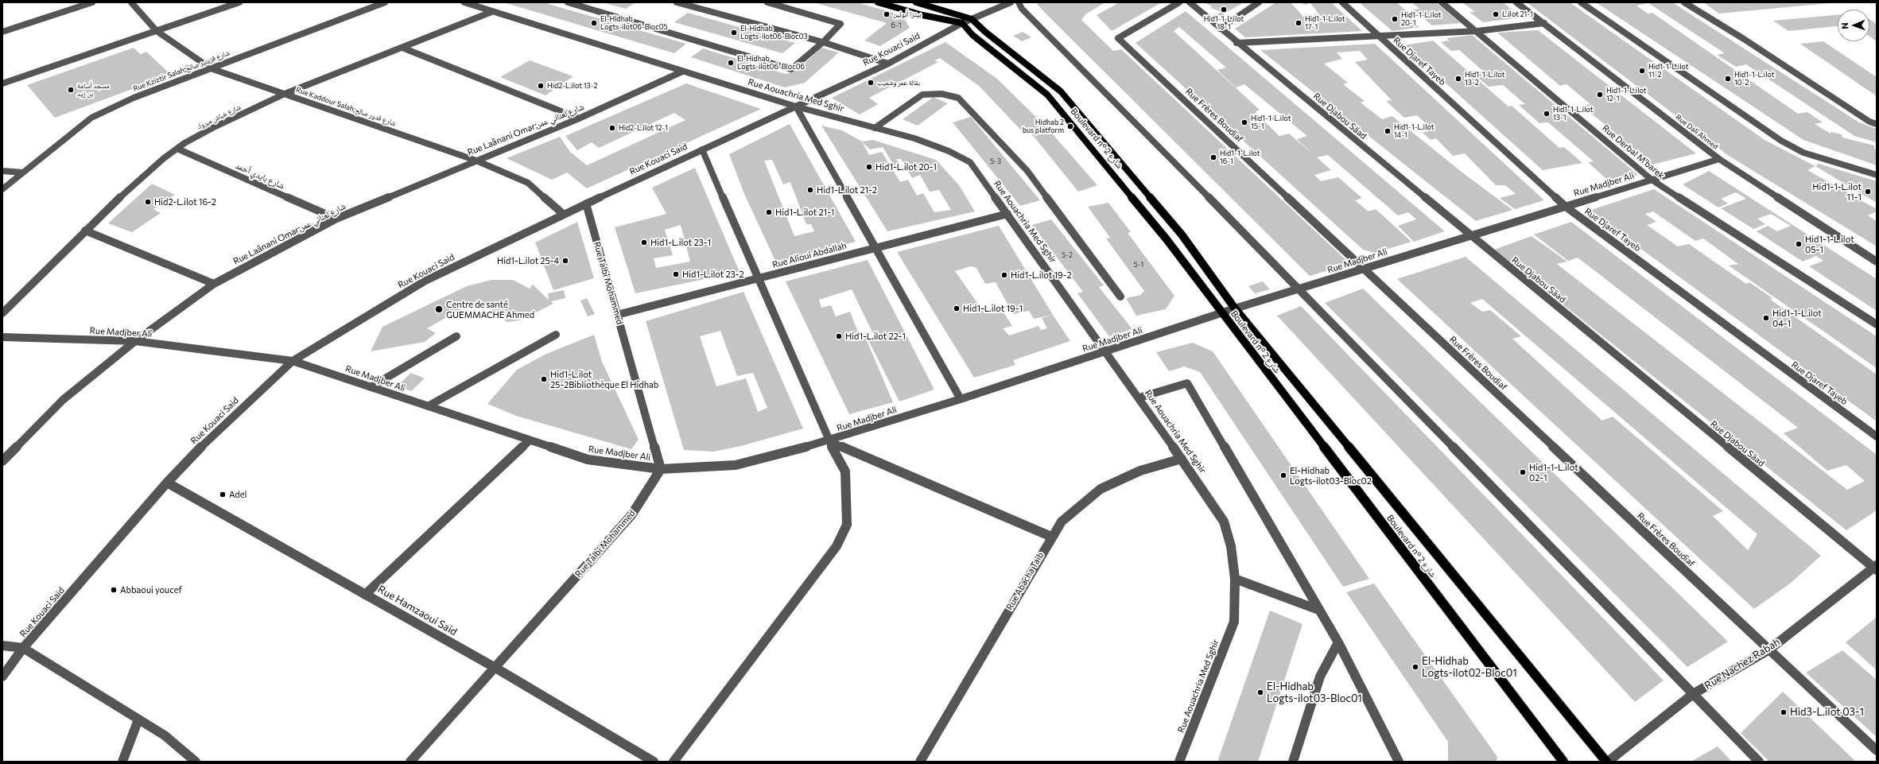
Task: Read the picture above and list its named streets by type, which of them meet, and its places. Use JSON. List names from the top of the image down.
{
  "streets": {
    "main road": ["Boulevard n° شارع 2"],
    "street": [
      "Rue Kouaci Said",
      "Rue Djaref Tayeb",
      "Rue Kziztir Salah;شارع قزيتير صالح",
      "Rue Aouachria Med Sghir",
      "Rue Kaddour Salah;شارع قدور صالح",
      "Rue Frères Boudiaf",
      "Rue Djabou Säad",
      "شارع خباش مبروك",
      "Rue Laânani Omar;شارع لعناني عمر",
      "Rue Dali Ahmed",
      "Rue Derbal M'barek",
      "شارع بايدي أحمد",
      "Rue Madjber Ali",
      "Rue Alioui Abdallah",
      "Rue Talbi Mohammed",
      "Rue Abacha Taib",
      "Rue Hamzaoui Said",
      "Rue Nachez Rabah"
    ]
  },
  "crossings": [
    ["Rue Kouaci Said", "Rue Aouachria Med Sghir"],
    ["Rue Kouaci Said", "Rue Kaddour Salah;شارع قدور صالح"],
    ["Rue Kouaci Said", "Boulevard n° شارع 2"],
    ["Rue Kouaci Said", "Rue Madjber Ali"],
    ["Rue Kouaci Said", "Rue Talbi Mohammed"],
    ["Rue Kouaci Said", "Rue Hamzaoui Said"],
    ["Rue Djaref Tayeb", "Rue Madjber Ali"],
    ["Rue Kziztir Salah;شارع قزيتير صالح", "Rue Kaddour Salah;شارع قدور صالح"],
    ["Rue Aouachria Med Sghir", "شارع خباش مبروك"],
    ["Rue Aouachria Med Sghir", "Rue Laânani Omar;شارع لعناني عمر"],
    ["Rue Aouachria Med Sghir", "Rue Madjber Ali"],
    ["Rue Aouachria Med Sghir", "Rue Alioui Abdallah"],
    ["Rue Aouachria Med Sghir", "Rue Abacha Taib"],
    ["Rue Kaddour Salah;شارع قدور صالح", "شارع خباش مبروك"],
    ["Rue Kaddour Salah;شارع قدور صالح", "Rue Laânani Omar;شارع لعناني عمر"],
    ["Rue Frères Boudiaf", "Rue Madjber Ali"],
    ["Rue Frères Boudiaf", "Rue Nachez Rabah"],
    ["Rue Djabou Säad", "Rue Madjber Ali"],
    ["Rue Djabou Säad", "Rue Nachez Rabah"],
    ["شارع خباش مبروك", "شارع بايدي أحمد"],
    ["Rue Laânani Omar;شارع لعناني عمر", "شارع بايدي أحمد"],
    ["Rue Laânani Omar;شارع لعناني عمر", "Rue Madjber Ali"],
    ["Rue Dali Ahmed", "Rue Madjber Ali"],
    ["Boulevard n° شارع 2", "Rue Madjber Ali"],
    ["Boulevard n° شارع 2", "Rue Nachez Rabah"],
    ["Rue Derbal M'barek", "Rue Madjber Ali"],
    ["Rue Madjber Ali", "Rue Talbi Mohammed"],
    ["Rue Alioui Abdallah", "Rue Talbi Mohammed"],
    ["Rue Talbi Mohammed", "Rue Hamzaoui Said"]
  ],
  "places": [
    "Hid1-1-L.ilot 18-1",
    "بيتزا أبولين",
    "L.ilot 21-1",
    "Hid1-1-L.ilot 20-1",
    "El-Hidhab Logts-ilot06-Bloc05",
    "Hid1-1-L.ilot 17-1",
    "El-Hidhab Logts-ilot06-Bloc03",
    "El-Hidhab Logts-ilot06-Bloc06",
    "Hid1-1-L.ilot 11-2",
    "Hid1-1-L.ilot 13-2",
    "Hid1-1-L.ilot 10-2",
    "بقالة عمر وشعيب",
    "Hid2-L.ilot 13-2",
    "مسجد أسامة بن زيد",
    "Hid1-1-L.ilot 12-1",
    "Hid1-1-L.ilot 13-1",
    "Hid1-1-L.ilot 15-1",
    "Hidhab 2 bus platform",
    "Hid2-L.ilot 12-1",
    "Hid1-1-L.ilot 14-1",
    "Hid1-1-L.ilot 16-1",
    "Hid1-L.ilot 20-1",
    "Hid1-L.ilot 21-2",
    "Hid1-1-L.ilot 11-1",
    "Hid2-L.ilot 16-2",
    "Hid1-L.ilot 21-1",
    "Hid1-L.ilot 23-1",
    "Hid1-1-L.ilot 05-1",
    "Hid1-L.ilot 25-4",
    "Hid1-L.ilot 23-2",
    "Hid1-L.ilot 19-2",
    "Hid1-L.ilot 19-1",
    "Centre de santé GUEMMACHE Ahmed",
    "Hid1-1-L.ilot 04-1",
    "Hid1-L.ilot 22-1",
    "Hid1-L.ilot 25-2Bibliothèque El Hidhab",
    "Hid1-1-L.ilot 02-1",
    "El-Hidhab Logts-ilot03-Bloc02",
    "Adel",
    "Abbaoui youcef",
    "El-Hidhab Logts-ilot02-Bloc01",
    "El-Hidhab Logts-ilot03-Bloc01",
    "Hid3-L.ilot 03-1"
  ],
  "house_numbers": [
    "6-1",
    "5-3",
    "5-2",
    "5-1"
  ],
  "north": "left"
}
